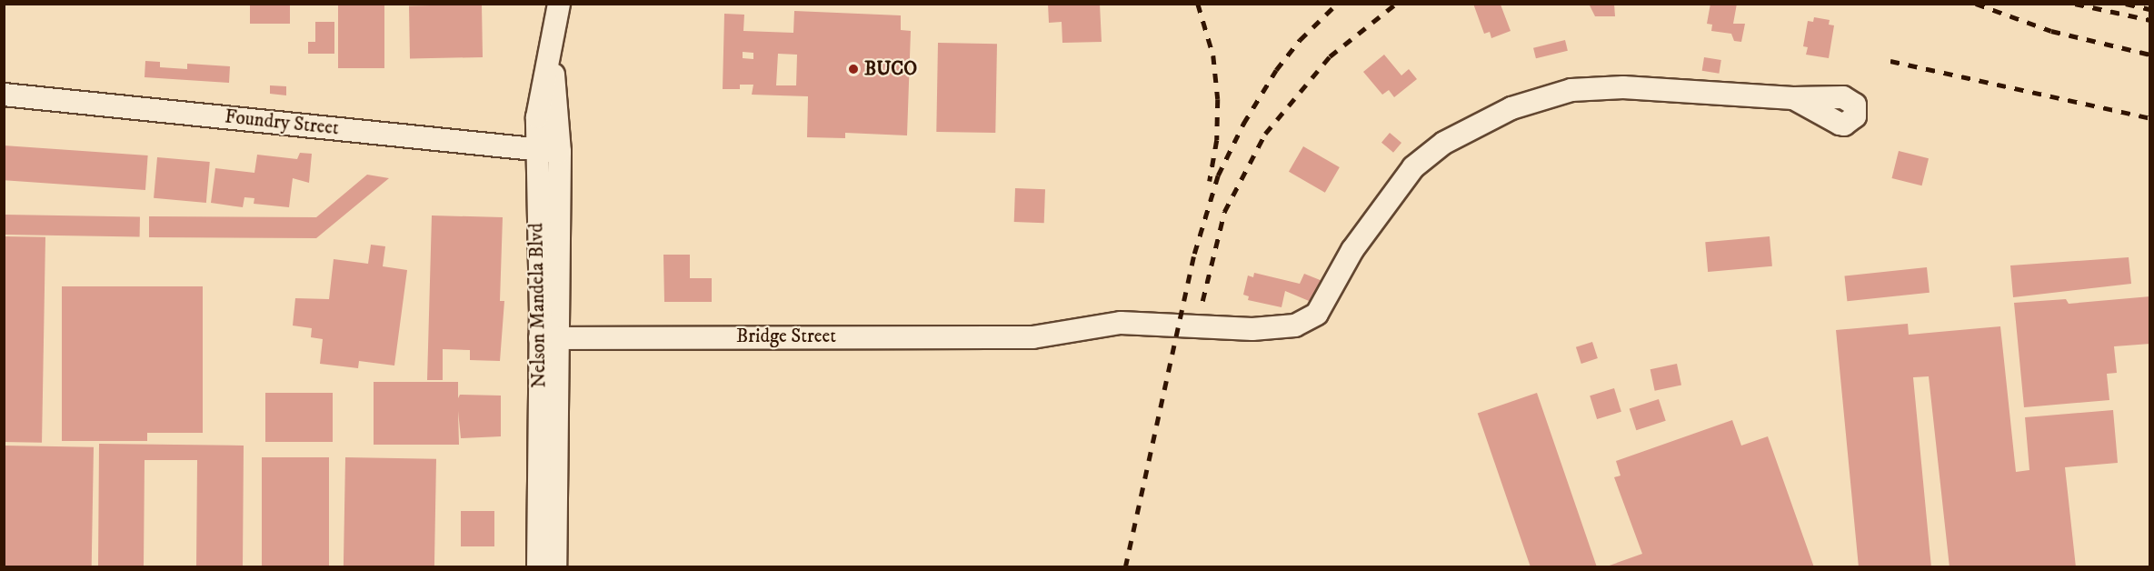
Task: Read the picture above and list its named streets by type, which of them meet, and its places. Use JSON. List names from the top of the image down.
{
  "streets": {
    "street": ["Foundry Street", "Nelson Mandela Blvd", "Bridge Street"]
  },
  "crossings": [
    ["Foundry Street", "Nelson Mandela Blvd"],
    ["Nelson Mandela Blvd", "Bridge Street"]
  ],
  "places": ["BUCO"]
}
